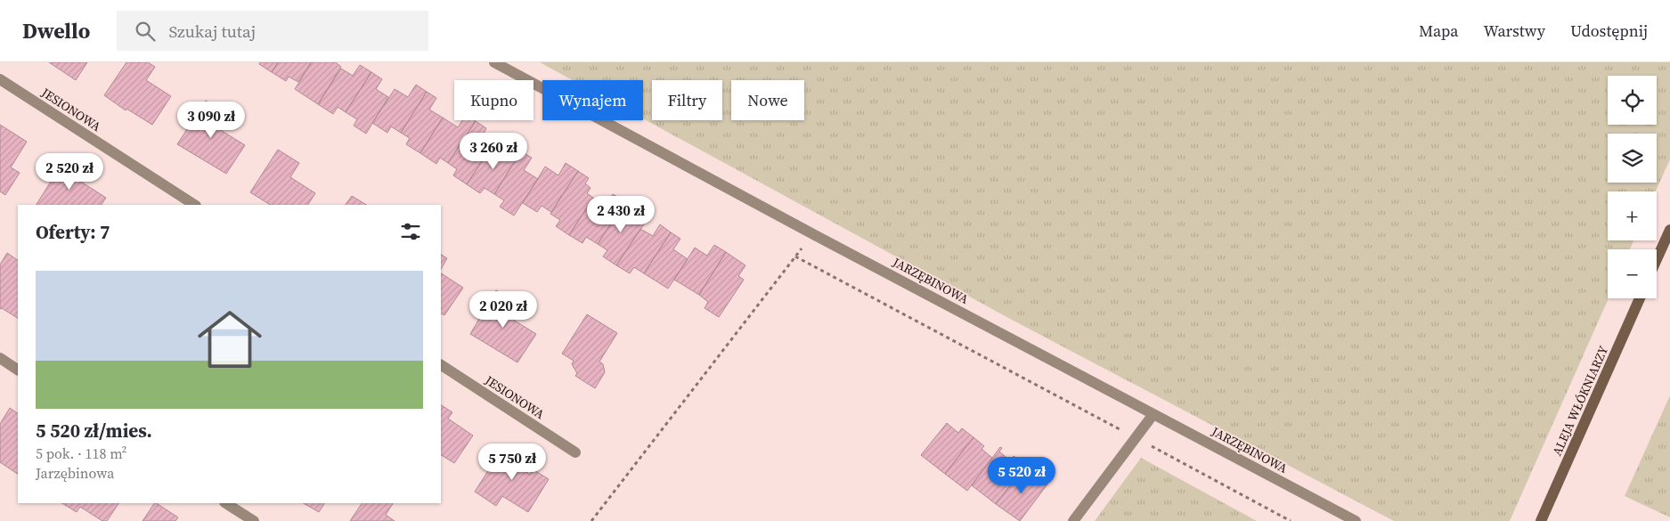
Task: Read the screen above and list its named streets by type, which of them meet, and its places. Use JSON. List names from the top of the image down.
{
  "streets": {
    "main road": ["ALEJA WŁÓKNIARZY"],
    "street": ["JESIONOWA", "JARZĘBINOWA"]
  },
  "page": {
    "header": "Dwello",
    "search": "Szukaj tutaj",
    "nav": ["Mapa", "Warstwy", "Udostępnij"],
    "map_buttons": ["+", "−"],
    "chip": [
      "Kupno",
      "Wynajem",
      "Filtry",
      "Nowe"
    ],
    "price": [
      "3 090 zł",
      "3 260 zł",
      "2 520 zł",
      "2 430 zł",
      "2 020 zł",
      "5 750 zł",
      "5 520 zł"
    ],
    "heading": "Oferty: 7",
    "list": [
      {
        "name": "5 520 zł/mies.",
        "note": "5 pok. · 118 m² · Jarzębinowa"
      }
    ]
  }
}
